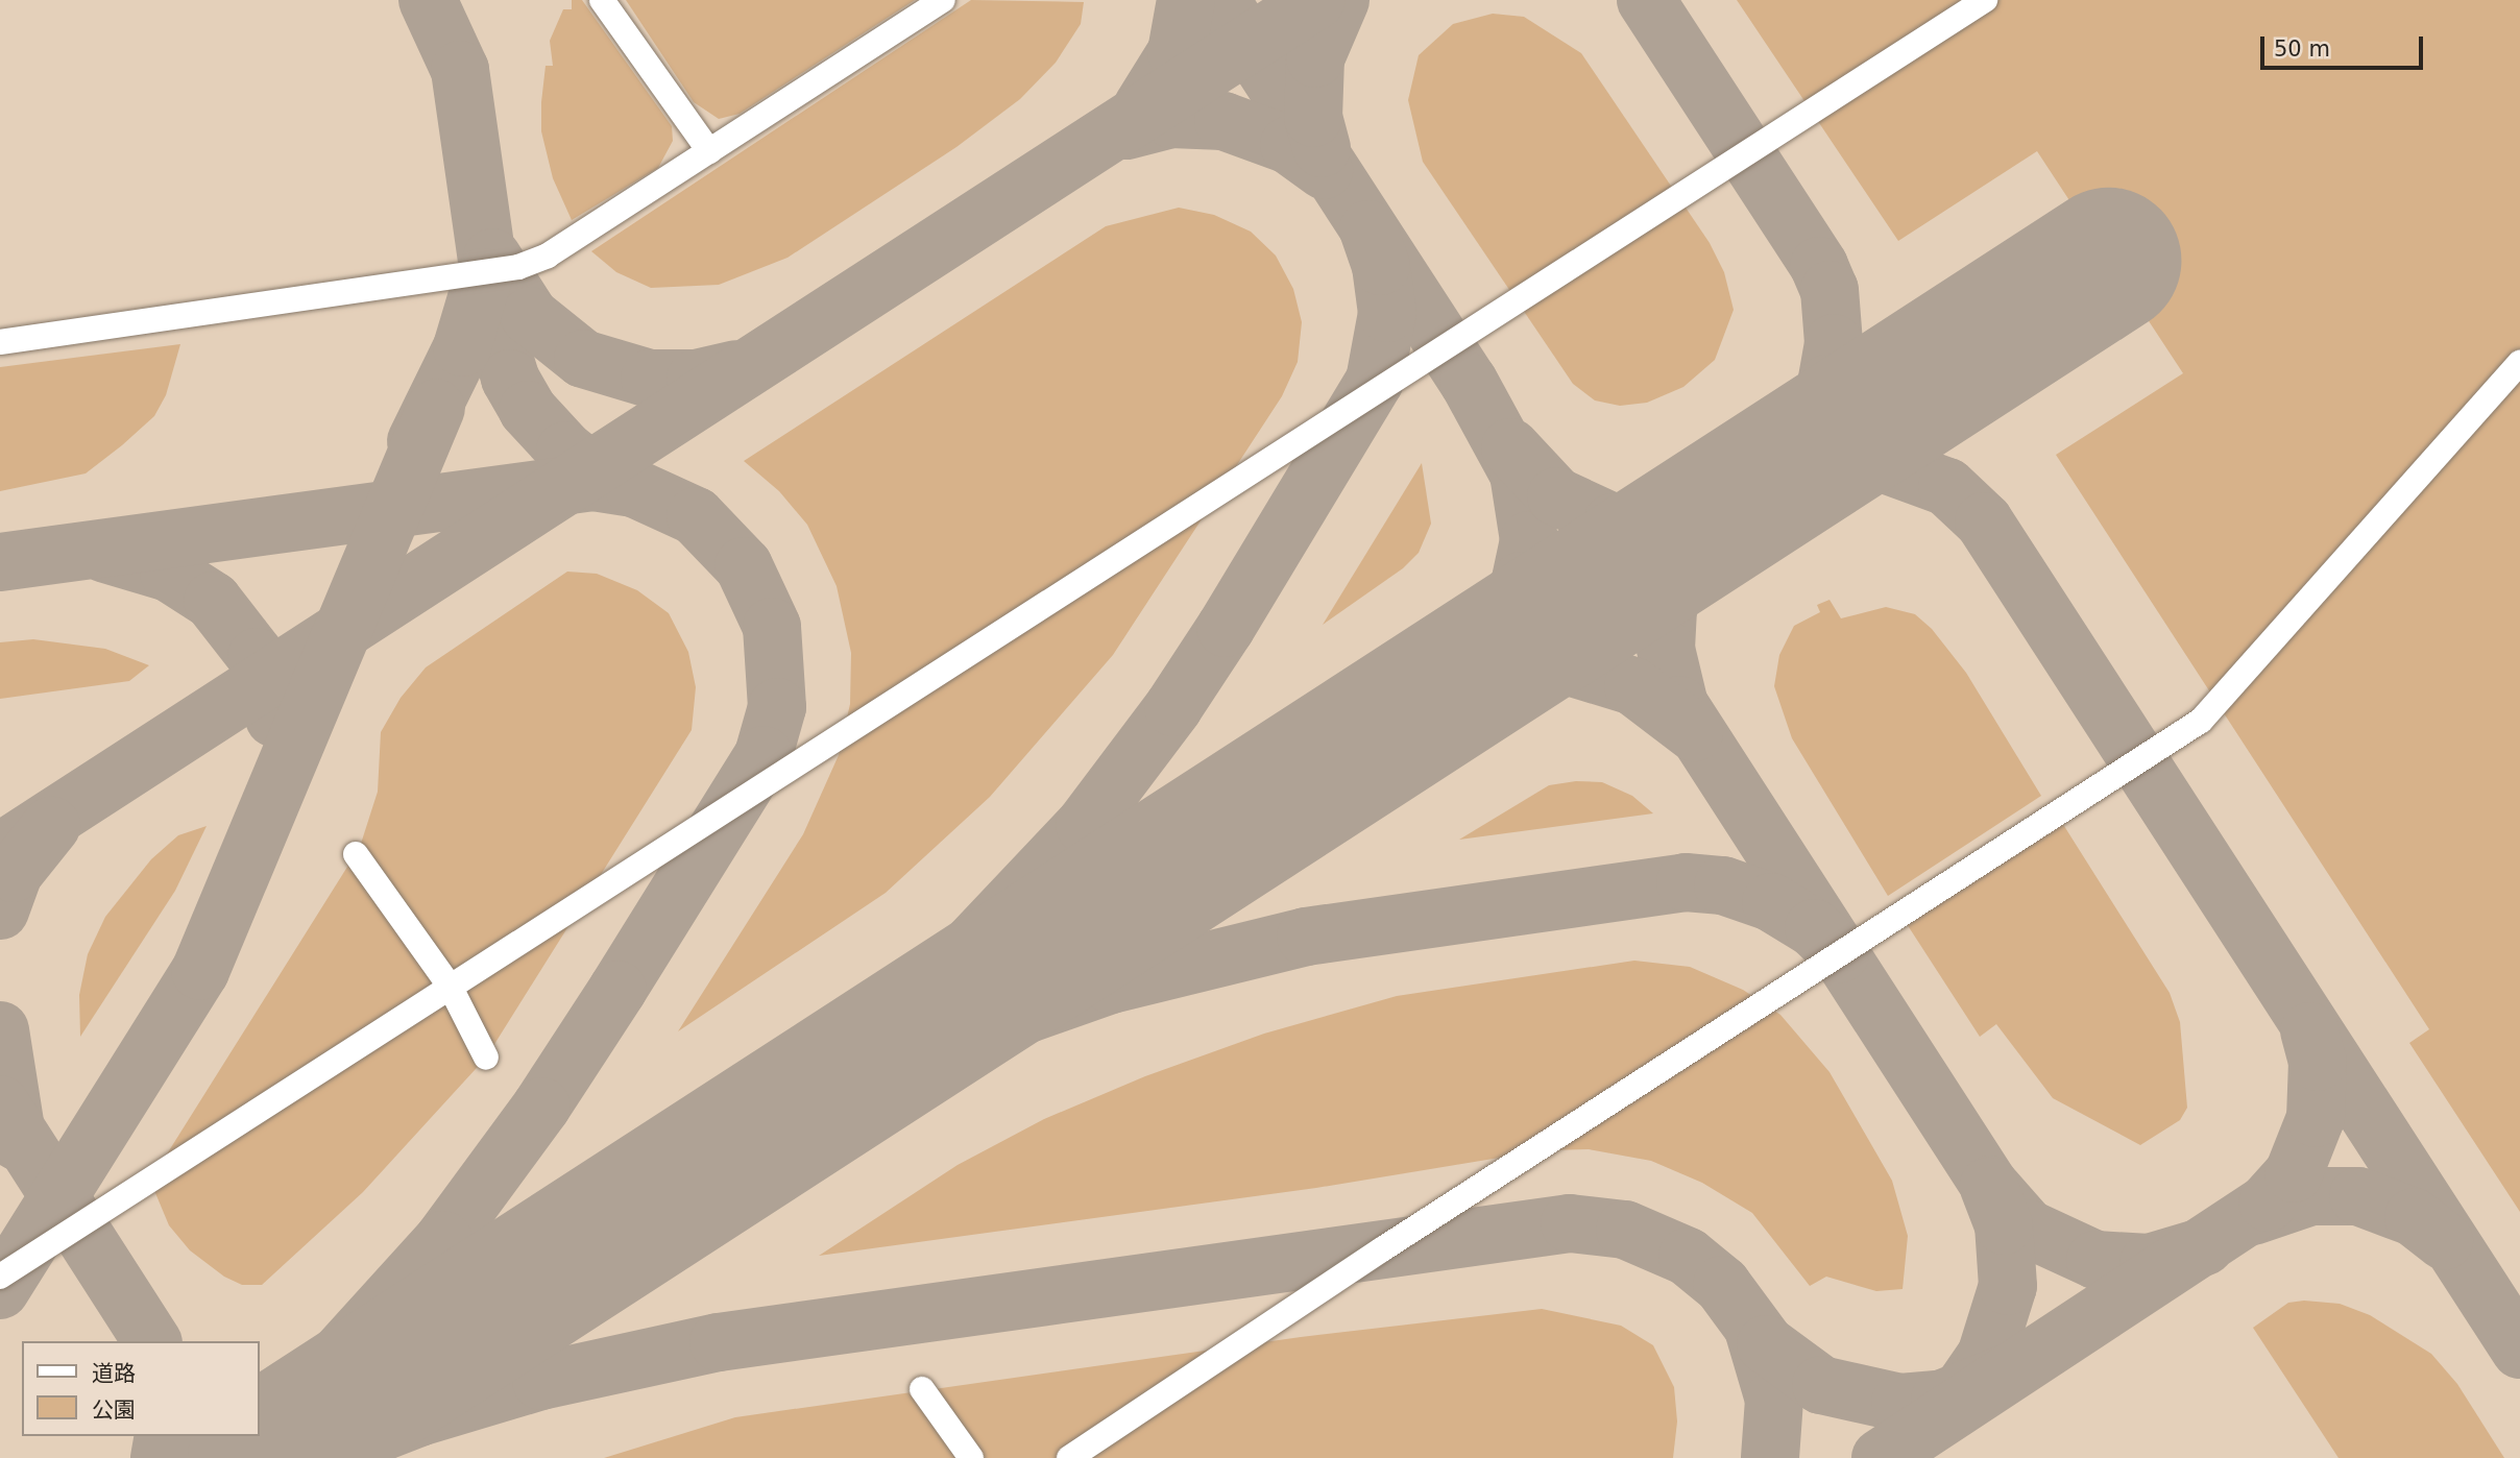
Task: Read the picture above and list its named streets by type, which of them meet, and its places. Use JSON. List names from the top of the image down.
{
  "legend": ["道路", "公園"],
  "scale_bar": "50 m"
}
